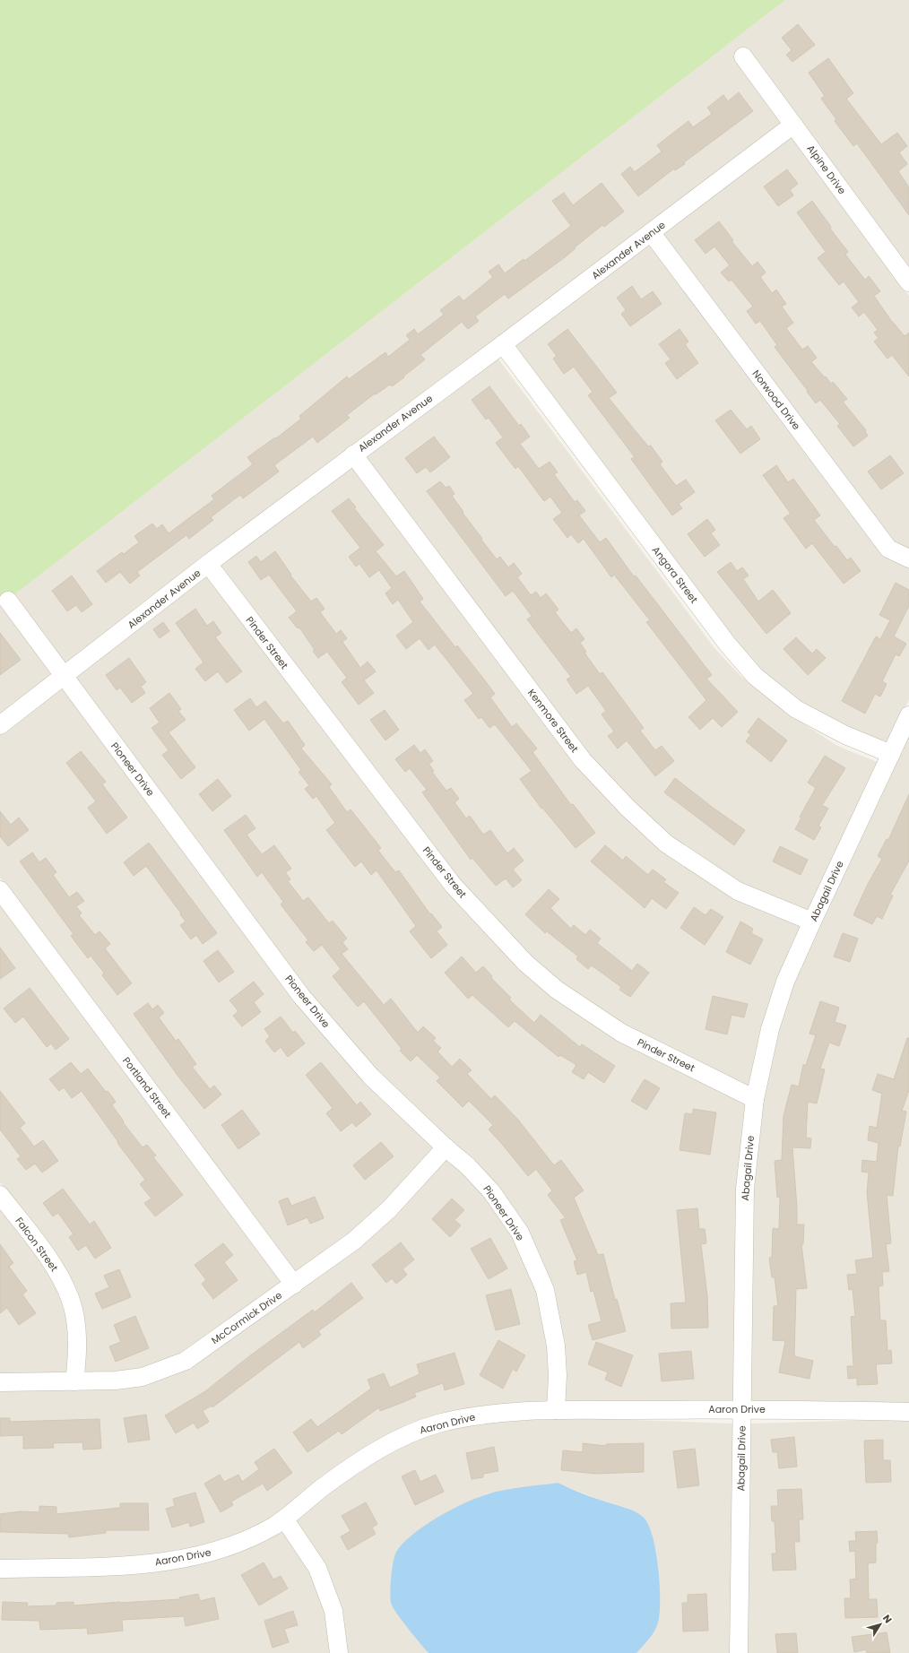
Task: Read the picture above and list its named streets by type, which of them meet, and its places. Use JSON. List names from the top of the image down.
{
  "streets": {
    "street": [
      "Alpine Drive",
      "Alexander Avenue",
      "Norwood Drive",
      "Angora Street",
      "Pinder Street",
      "Kenmore Street",
      "Pioneer Drive",
      "Abagail Drive",
      "Portland Street",
      "Falcon Street",
      "McCormick Drive",
      "Aaron Drive"
    ]
  },
  "crossings": [
    ["Alpine Drive", "Alexander Avenue"],
    ["Alexander Avenue", "Norwood Drive"],
    ["Alexander Avenue", "Angora Street"],
    ["Alexander Avenue", "Pinder Street"],
    ["Alexander Avenue", "Kenmore Street"],
    ["Alexander Avenue", "Pioneer Drive"],
    ["Angora Street", "Abagail Drive"],
    ["Pinder Street", "Abagail Drive"],
    ["Kenmore Street", "Abagail Drive"],
    ["Pioneer Drive", "McCormick Drive"],
    ["Pioneer Drive", "Aaron Drive"],
    ["Abagail Drive", "Aaron Drive"],
    ["Portland Street", "McCormick Drive"],
    ["Falcon Street", "McCormick Drive"]
  ],
  "north": "top right"
}
